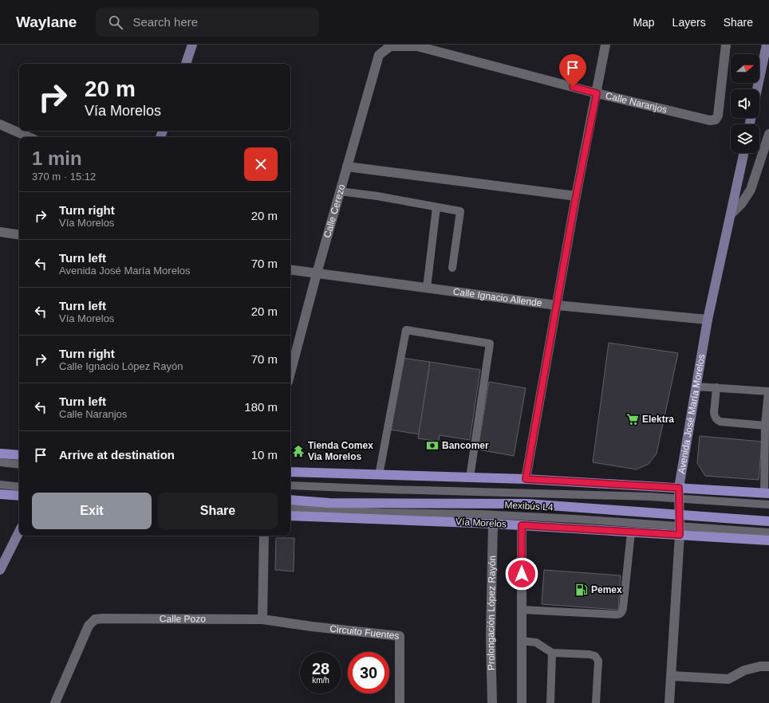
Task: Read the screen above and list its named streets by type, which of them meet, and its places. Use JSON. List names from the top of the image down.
{
  "streets": {
    "main road": ["Avenida José María Morelos", "Vía Morelos"],
    "street": [
      "Calle Naranjos",
      "Calle Cerezo",
      "Calle Ignacio Allende",
      "Prolongación López Rayón",
      "Calle Pozo",
      "Circuito Fuentes"
    ],
    "lane": ["Mexibús L4"]
  },
  "crossings": [
    ["Calle Naranjos", "Calle Cerezo"],
    ["Calle Cerezo", "Calle Ignacio Allende"],
    ["Calle Ignacio Allende", "Avenida José María Morelos"],
    ["Avenida José María Morelos", "Mexibús L4"],
    ["Avenida José María Morelos", "Vía Morelos"],
    ["Mexibús L4", "Vía Morelos"],
    ["Vía Morelos", "Prolongación López Rayón"],
    ["Calle Pozo", "Circuito Fuentes"]
  ],
  "places": {
    "supermarket": ["Elektra"],
    "bank": ["Bancomer"],
    "temple": ["Tienda Comex Via Morelos"],
    "fuel station": ["Pemex"]
  },
  "north": "right",
  "page": {
    "header": "Waylane",
    "search": "Search here",
    "nav": ["Map", "Layers", "Share"],
    "turn": ["20 m", "Vía Morelos"],
    "heading": ["1 min", "370 m · 15:12"],
    "list": [
      {
        "name": "Turn right",
        "note": "Vía Morelos",
        "value": "20 m"
      },
      {
        "name": "Turn left",
        "note": "Avenida José María Morelos",
        "value": "70 m"
      },
      {
        "name": "Turn left",
        "note": "Vía Morelos",
        "value": "20 m"
      },
      {
        "name": "Turn right",
        "note": "Calle Ignacio López Rayón",
        "value": "70 m"
      },
      {
        "name": "Turn left",
        "note": "Calle Naranjos",
        "value": "180 m"
      },
      {
        "name": "Arrive at destination",
        "value": "10 m"
      }
    ],
    "buttons": ["Exit", "Share"],
    "speed": "28 km/h",
    "limit": "30"
  }
}
